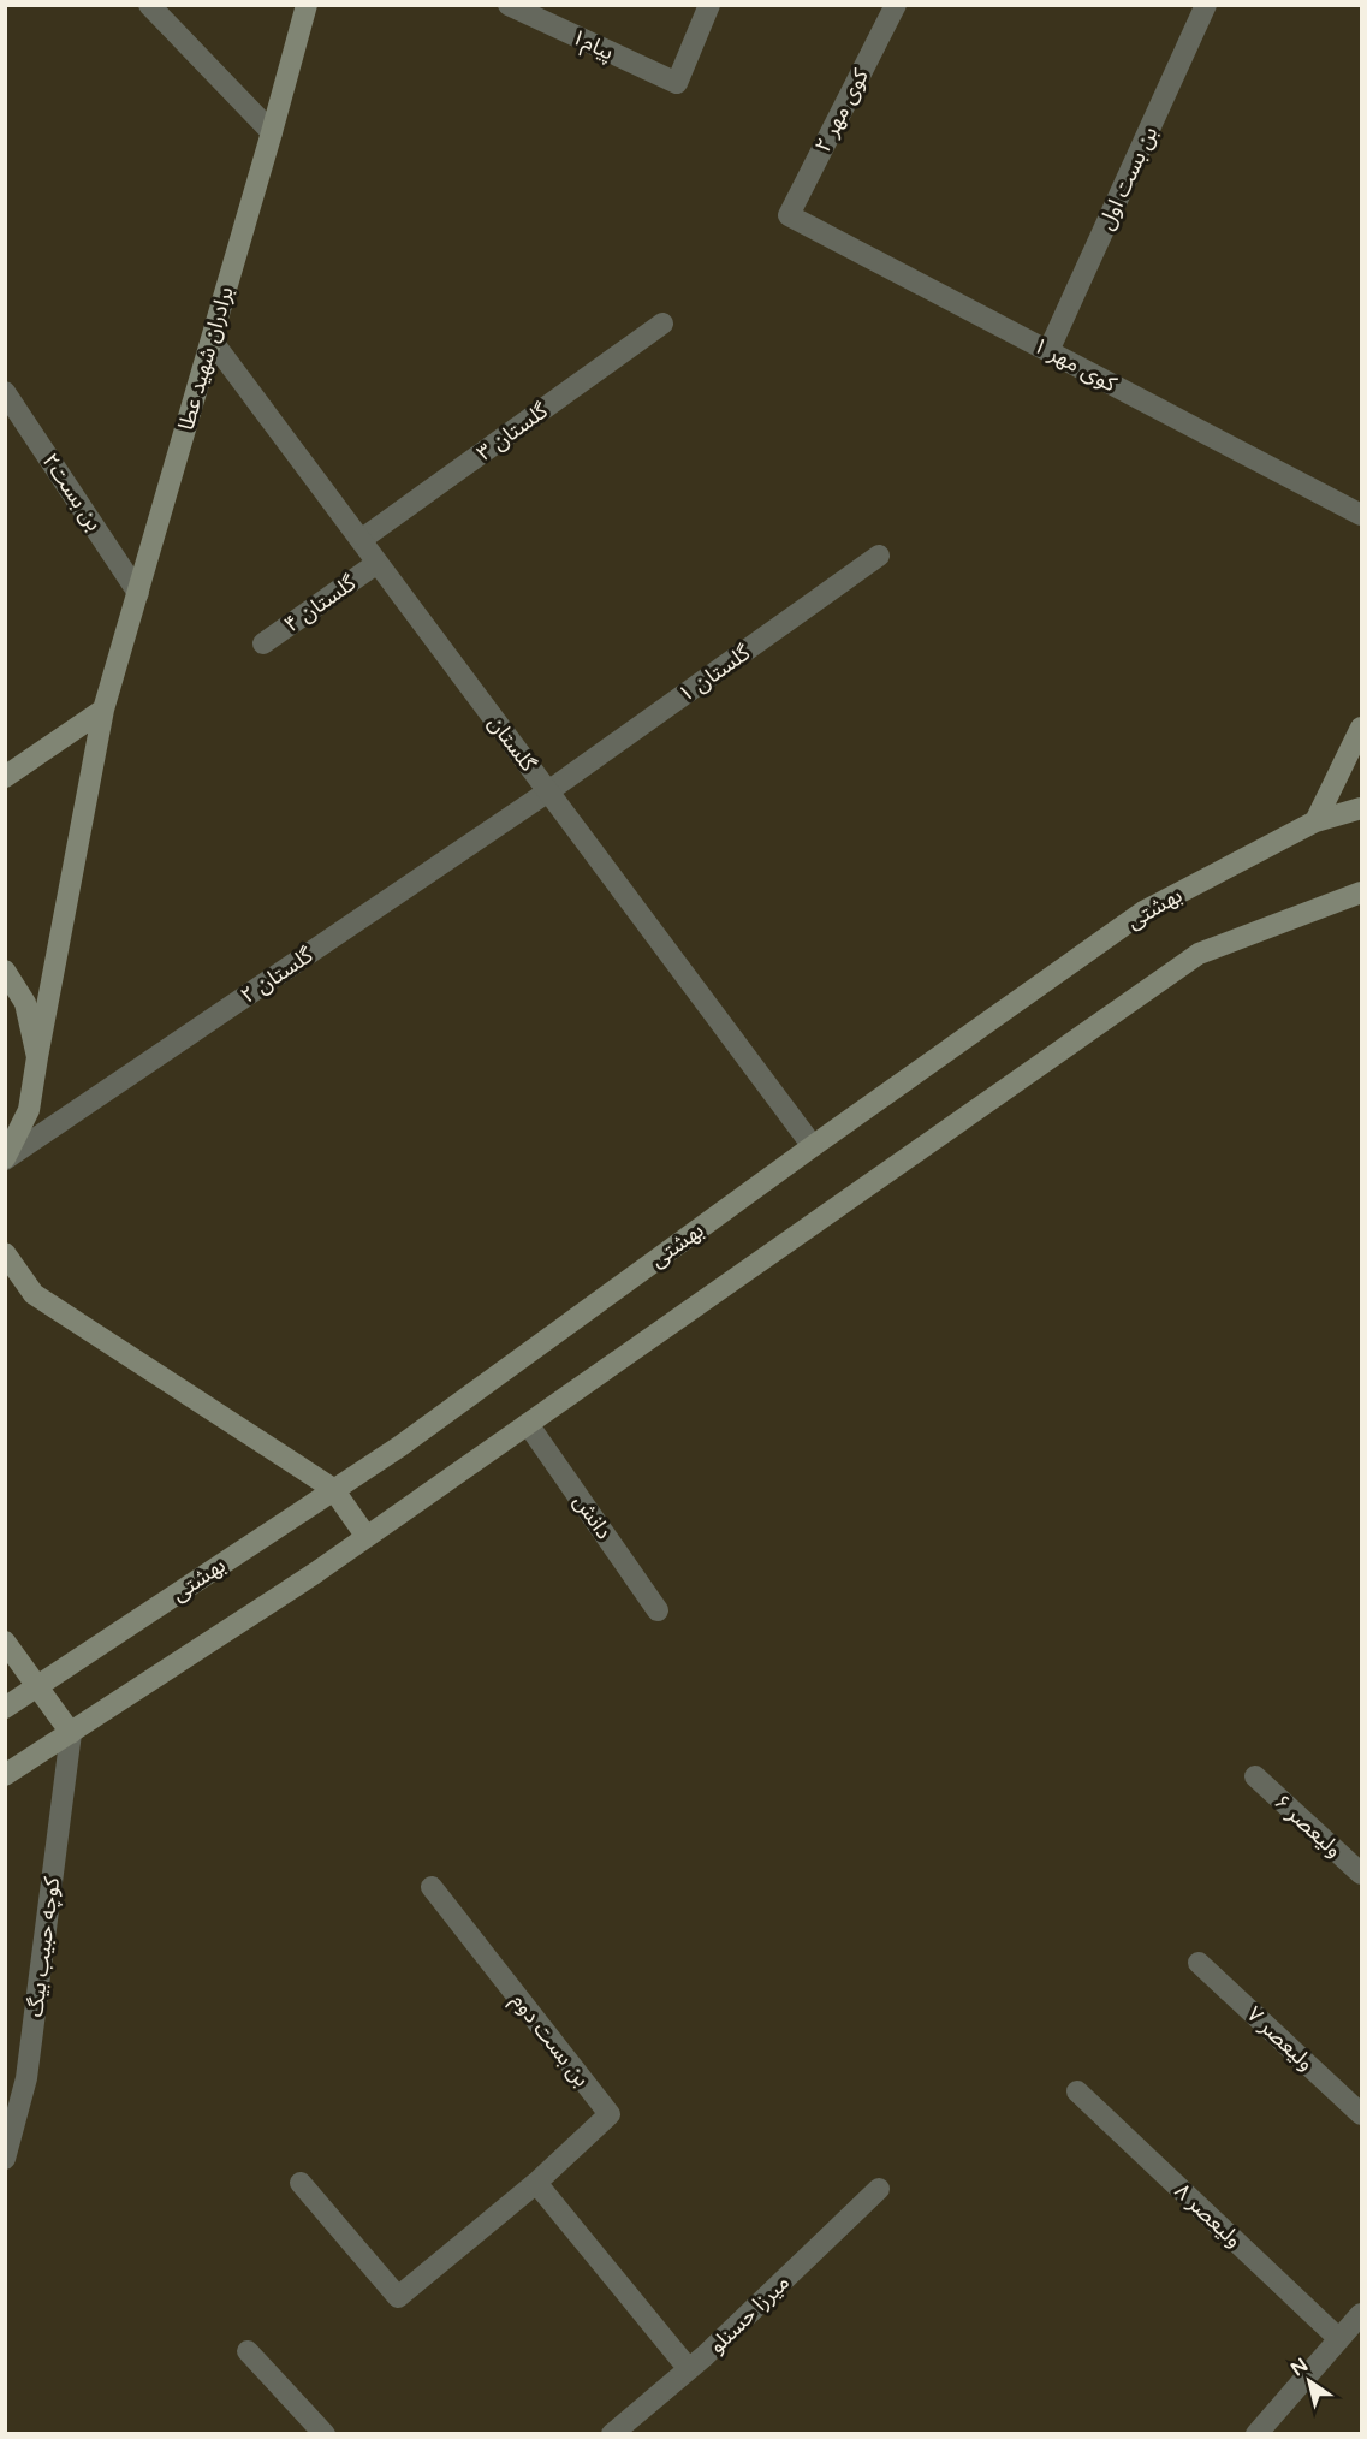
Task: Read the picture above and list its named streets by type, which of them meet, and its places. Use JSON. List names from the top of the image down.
{
  "streets": {
    "main road": ["برادران شهید عطا", "بهشتی"],
    "street": [
      "پیام۱",
      "کوی مهر ۲",
      "بن بست اول",
      "کوی مهر ۱",
      "گلستان ۳",
      "بن بست۲",
      "گلستان ۴",
      "گلستان ۱",
      "گلستان",
      "گلستان ۲",
      "دانش",
      "ولیعصر ۶",
      "کوچه حبیب بیگ",
      "ولیعصر ۷",
      "بن بست دوم",
      "ولیعصر ۸",
      "میرزا حسنلو"
    ]
  },
  "crossings": [
    ["کوی مهر ۲", "کوی مهر ۱"],
    ["بن بست اول", "کوی مهر ۱"],
    ["برادران شهید عطا", "بن بست۲"],
    ["برادران شهید عطا", "گلستان"],
    ["برادران شهید عطا", "گلستان ۲"],
    ["گلستان ۳", "گلستان"],
    ["گلستان ۴", "گلستان"],
    ["گلستان ۱", "گلستان"],
    ["گلستان ۱", "گلستان ۲"],
    ["گلستان", "بهشتی"],
    ["گلستان", "گلستان ۲"]
  ],
  "north": "top left"
}
